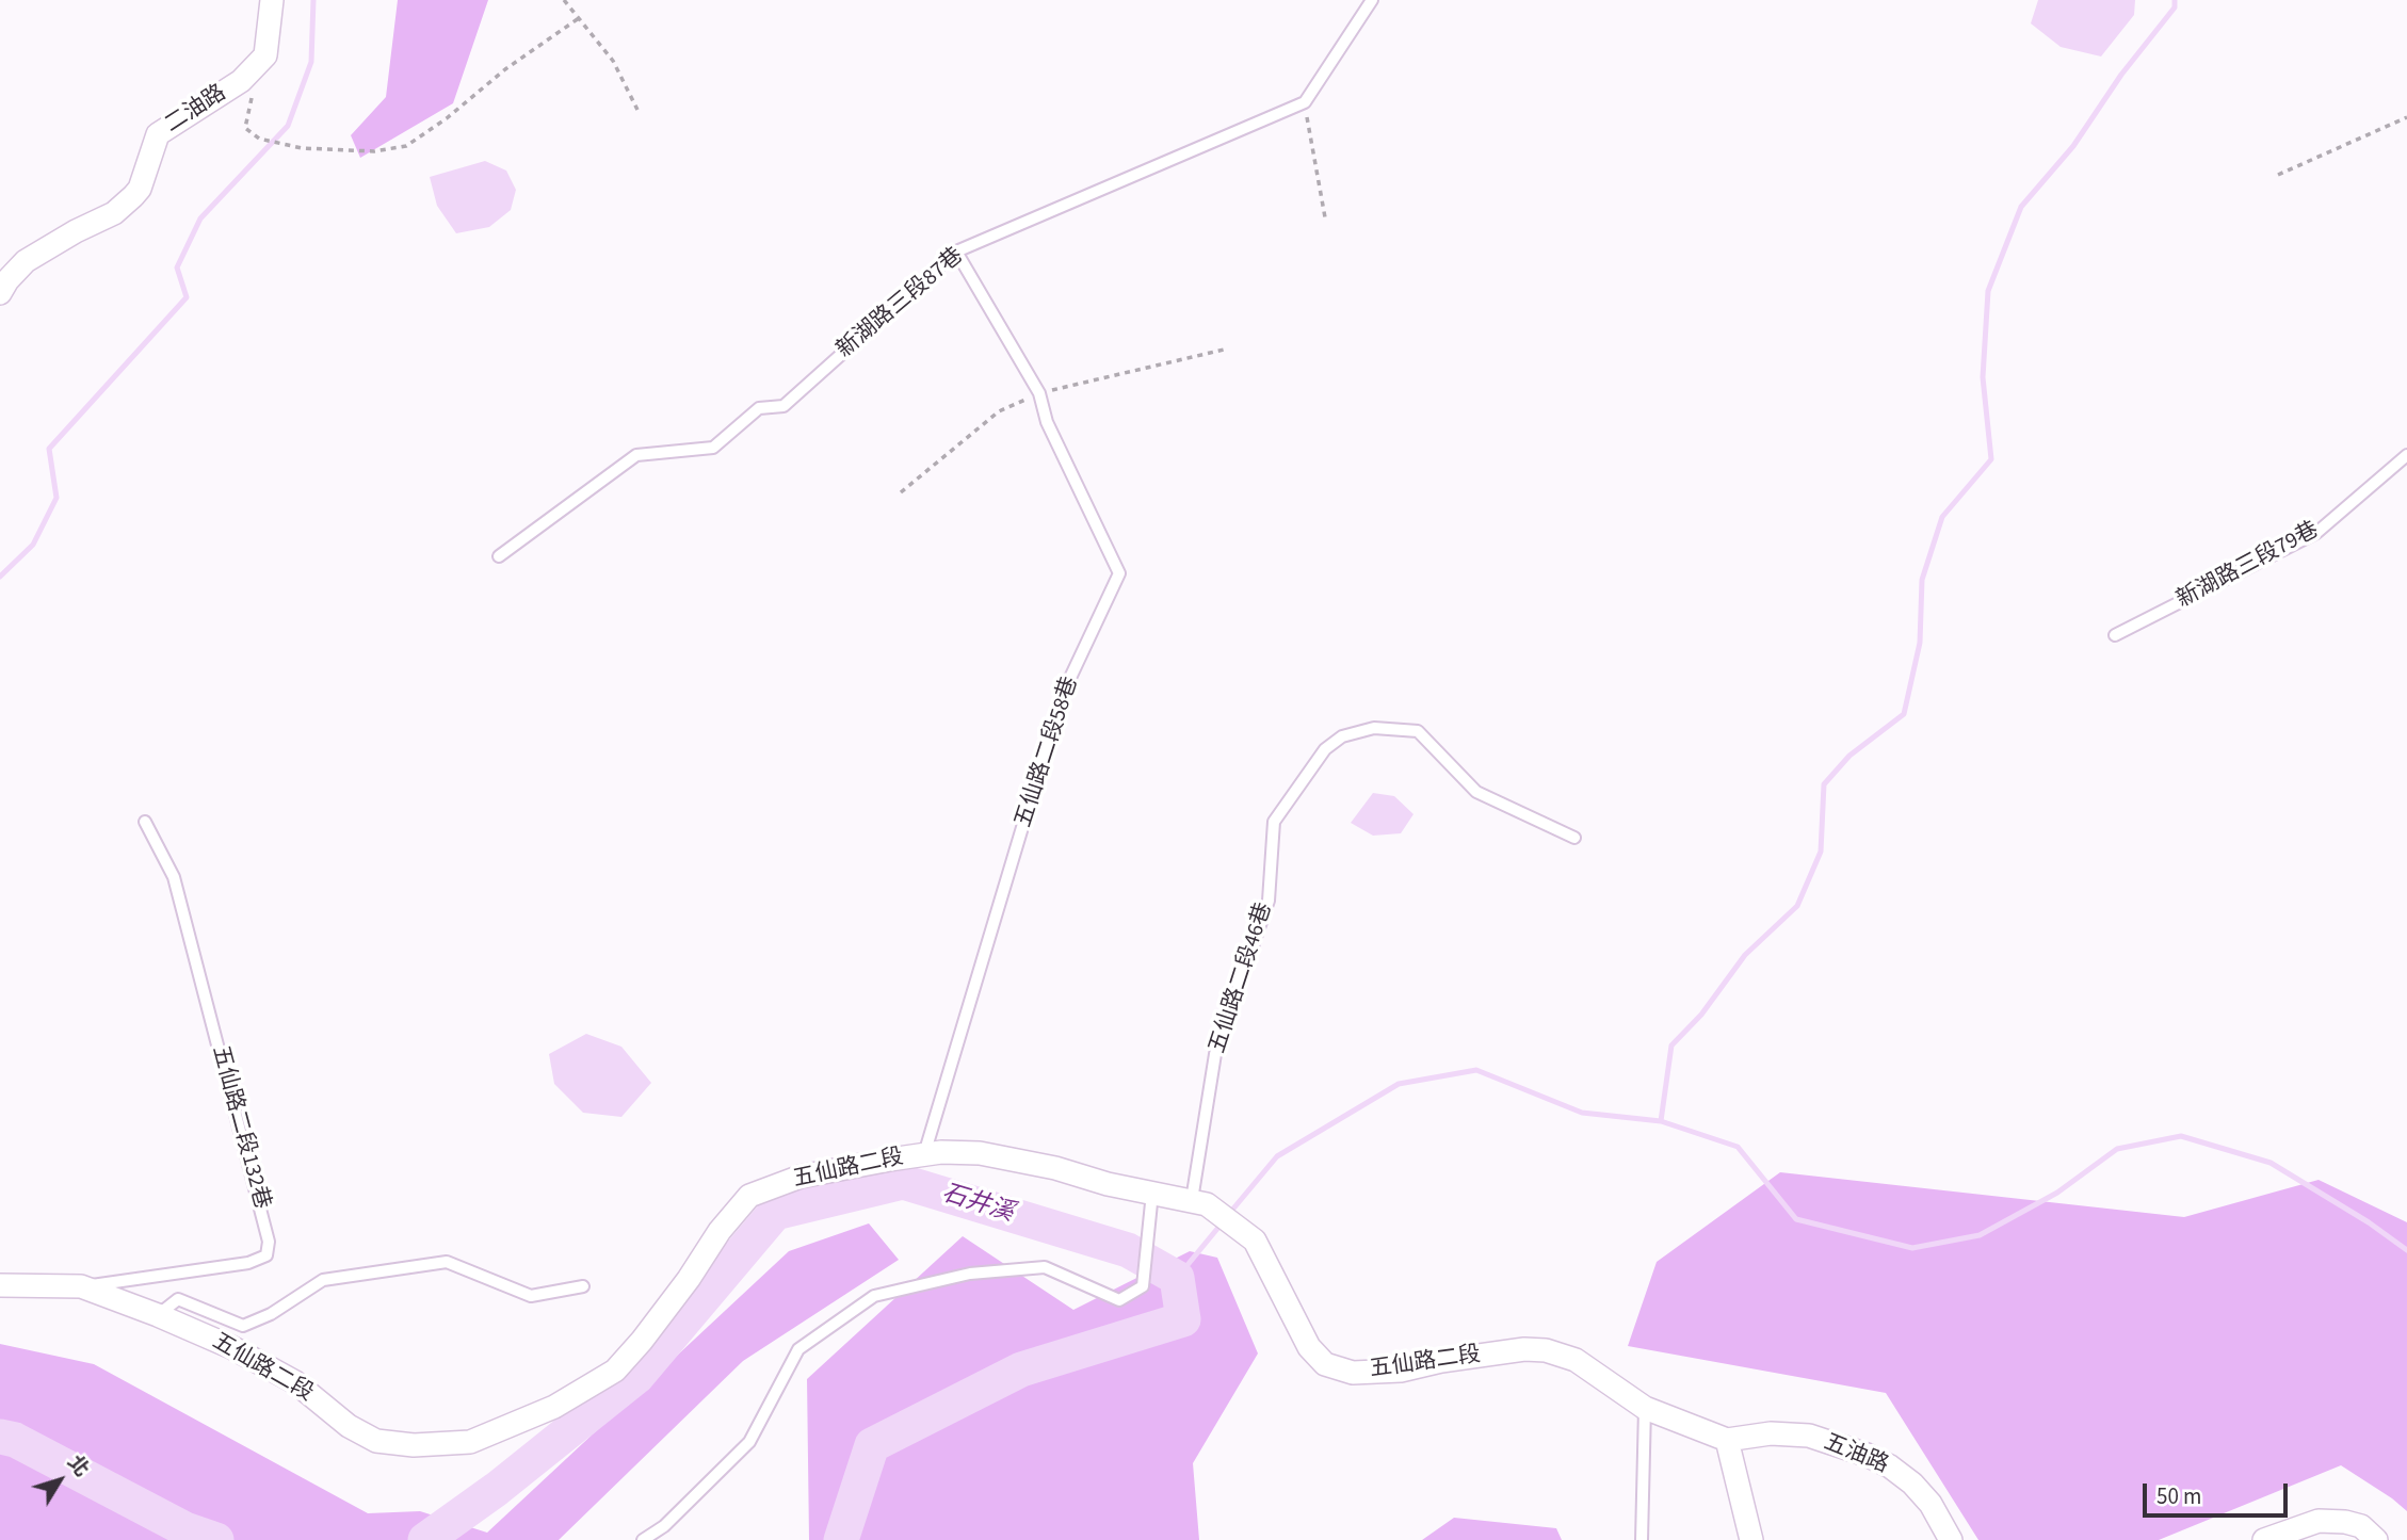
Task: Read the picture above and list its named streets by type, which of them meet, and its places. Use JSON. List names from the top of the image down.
{
  "streets": {
    "street": ["二油路", "五仙路二段", "五油路"],
    "lane": [
      "新湖路三段87巷",
      "新湖路三段79巷",
      "五仙路二段58巷",
      "五仙路二段46巷",
      "五仙路二段132巷"
    ]
  },
  "crossings": [
    ["新湖路三段87巷", "五仙路二段58巷"],
    ["五仙路二段58巷", "五仙路二段"],
    ["五仙路二段46巷", "五仙路二段"],
    ["五仙路二段132巷", "五仙路二段"],
    ["五仙路二段", "五油路"]
  ],
  "water": ["石井溪"],
  "scale_bar": "50 m",
  "north": "top right"
}
